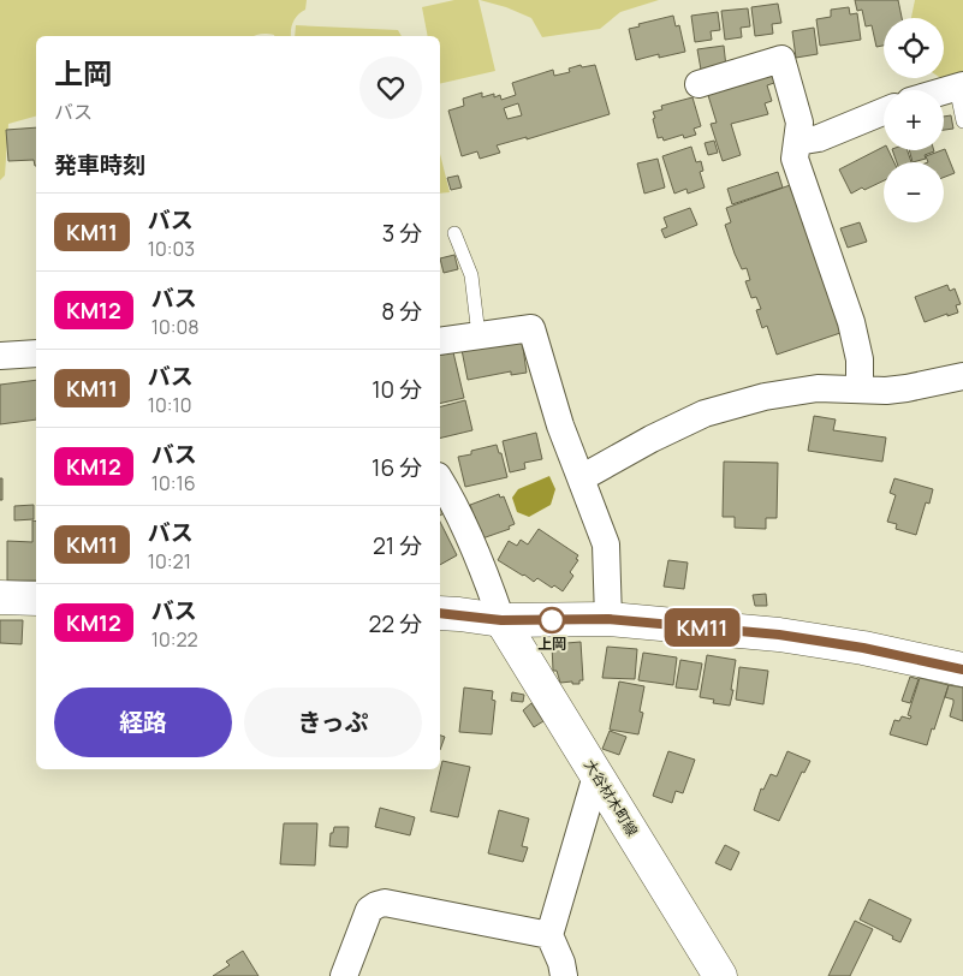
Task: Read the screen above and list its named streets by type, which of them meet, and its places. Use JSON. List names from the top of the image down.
{
  "streets": {
    "main road": ["大谷材木町線"]
  },
  "places": ["上岡"],
  "lines": ["bus line KM11"],
  "page": {
    "on_map": "KM11",
    "map_buttons": ["+", "−"],
    "heading": [
      ["上岡", "バス"],
      "発車時刻"
    ],
    "list": [
      {
        "mark": "KM11",
        "name": "バス",
        "note": "10:03",
        "value": "3 分"
      },
      {
        "mark": "KM12",
        "name": "バス",
        "note": "10:08",
        "value": "8 分"
      },
      {
        "mark": "KM11",
        "name": "バス",
        "note": "10:10",
        "value": "10 分"
      },
      {
        "mark": "KM12",
        "name": "バス",
        "note": "10:16",
        "value": "16 分"
      },
      {
        "mark": "KM11",
        "name": "バス",
        "note": "10:21",
        "value": "21 分"
      },
      {
        "mark": "KM12",
        "name": "バス",
        "note": "10:22",
        "value": "22 分"
      }
    ],
    "buttons": ["経路", "きっぷ"]
  }
}
